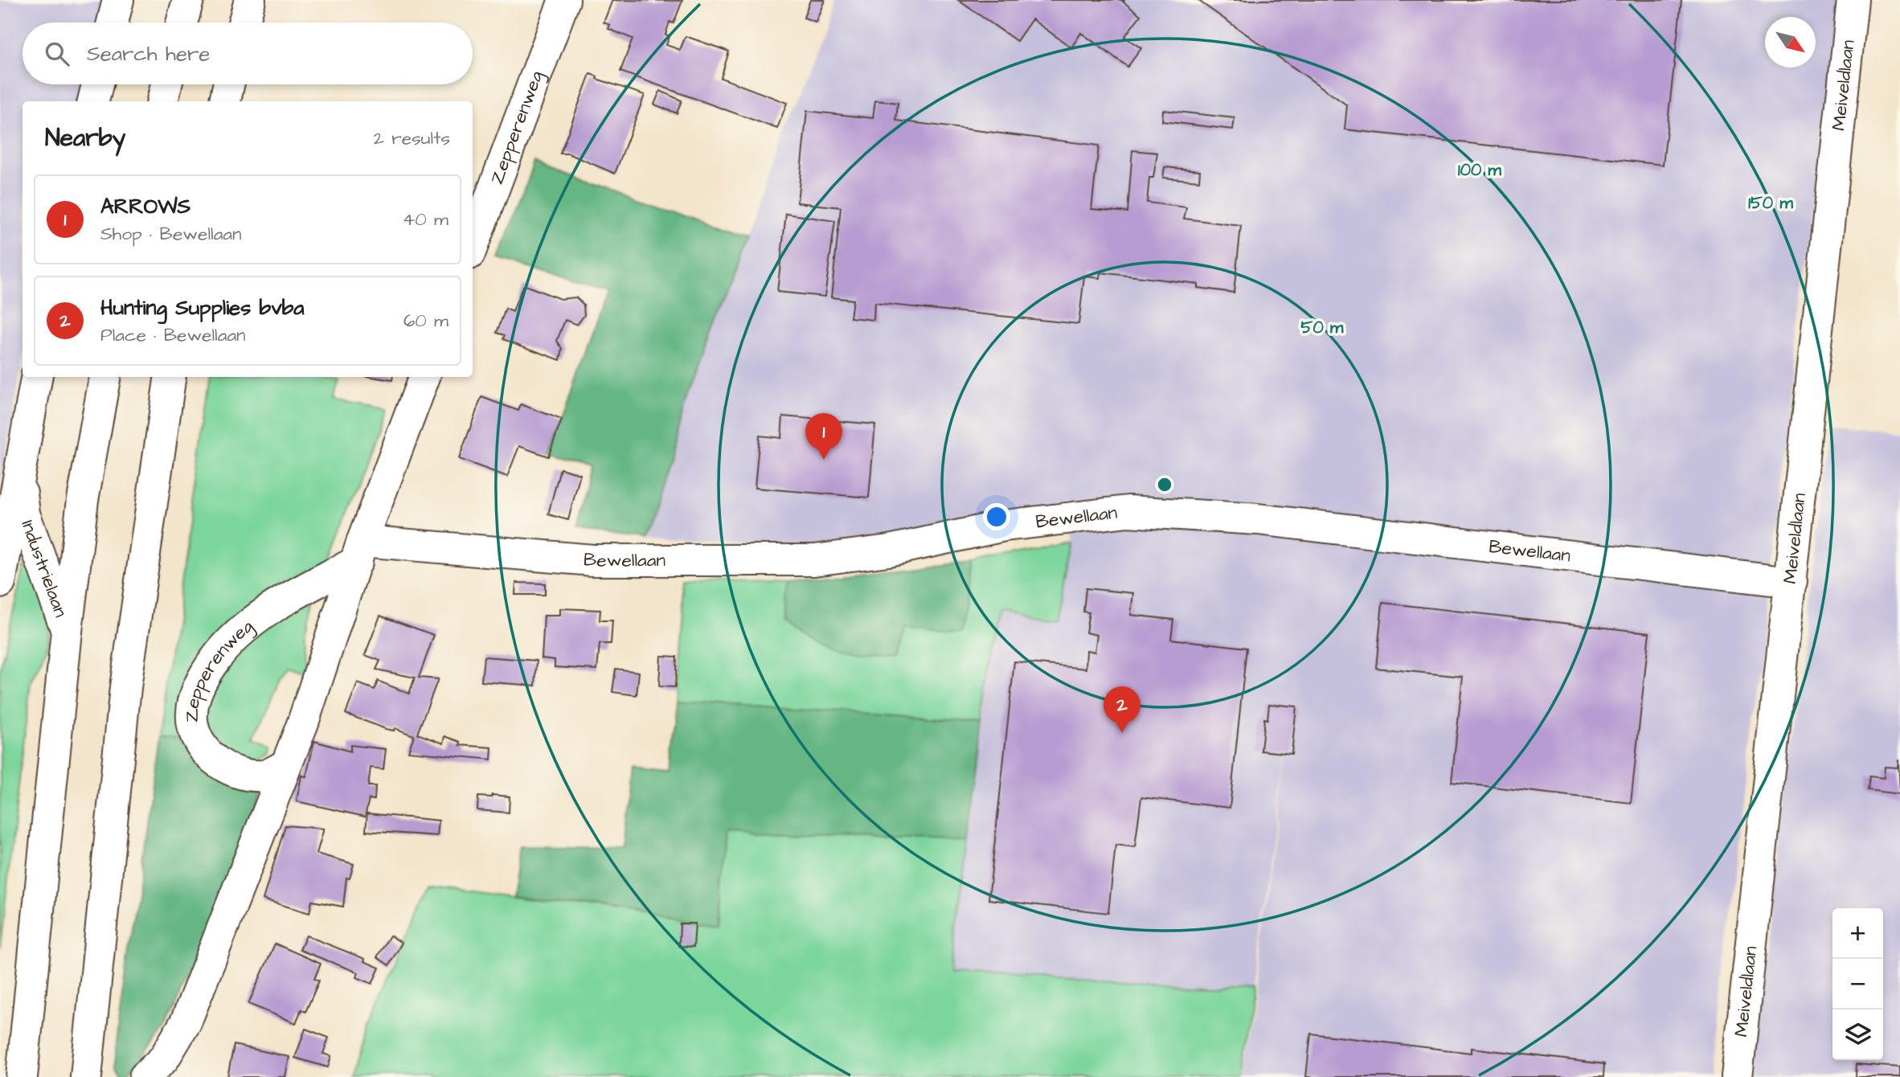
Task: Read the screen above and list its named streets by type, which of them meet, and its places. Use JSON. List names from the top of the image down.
{
  "streets": {
    "main road": [
      "Meiveldlaan",
      "Zepperenweg",
      "Bewellaan",
      "Industrielaan"
    ]
  },
  "crossings": [
    ["Meiveldlaan", "Bewellaan"],
    ["Zepperenweg", "Bewellaan"]
  ],
  "north": "bottom right",
  "page": {
    "search": "Search here",
    "heading": ["Nearby", "2 results"],
    "list": [
      {
        "mark": "1",
        "name": "ARROWS",
        "note": "Shop · Bewellaan",
        "value": "40 m"
      },
      {
        "mark": "2",
        "name": "Hunting Supplies bvba",
        "note": "Place · Bewellaan",
        "value": "60 m"
      }
    ],
    "pins": ["1", "2"],
    "map_buttons": ["+", "−"]
  },
  "rings": ["100 m", "150 m", "50 m"]
}
